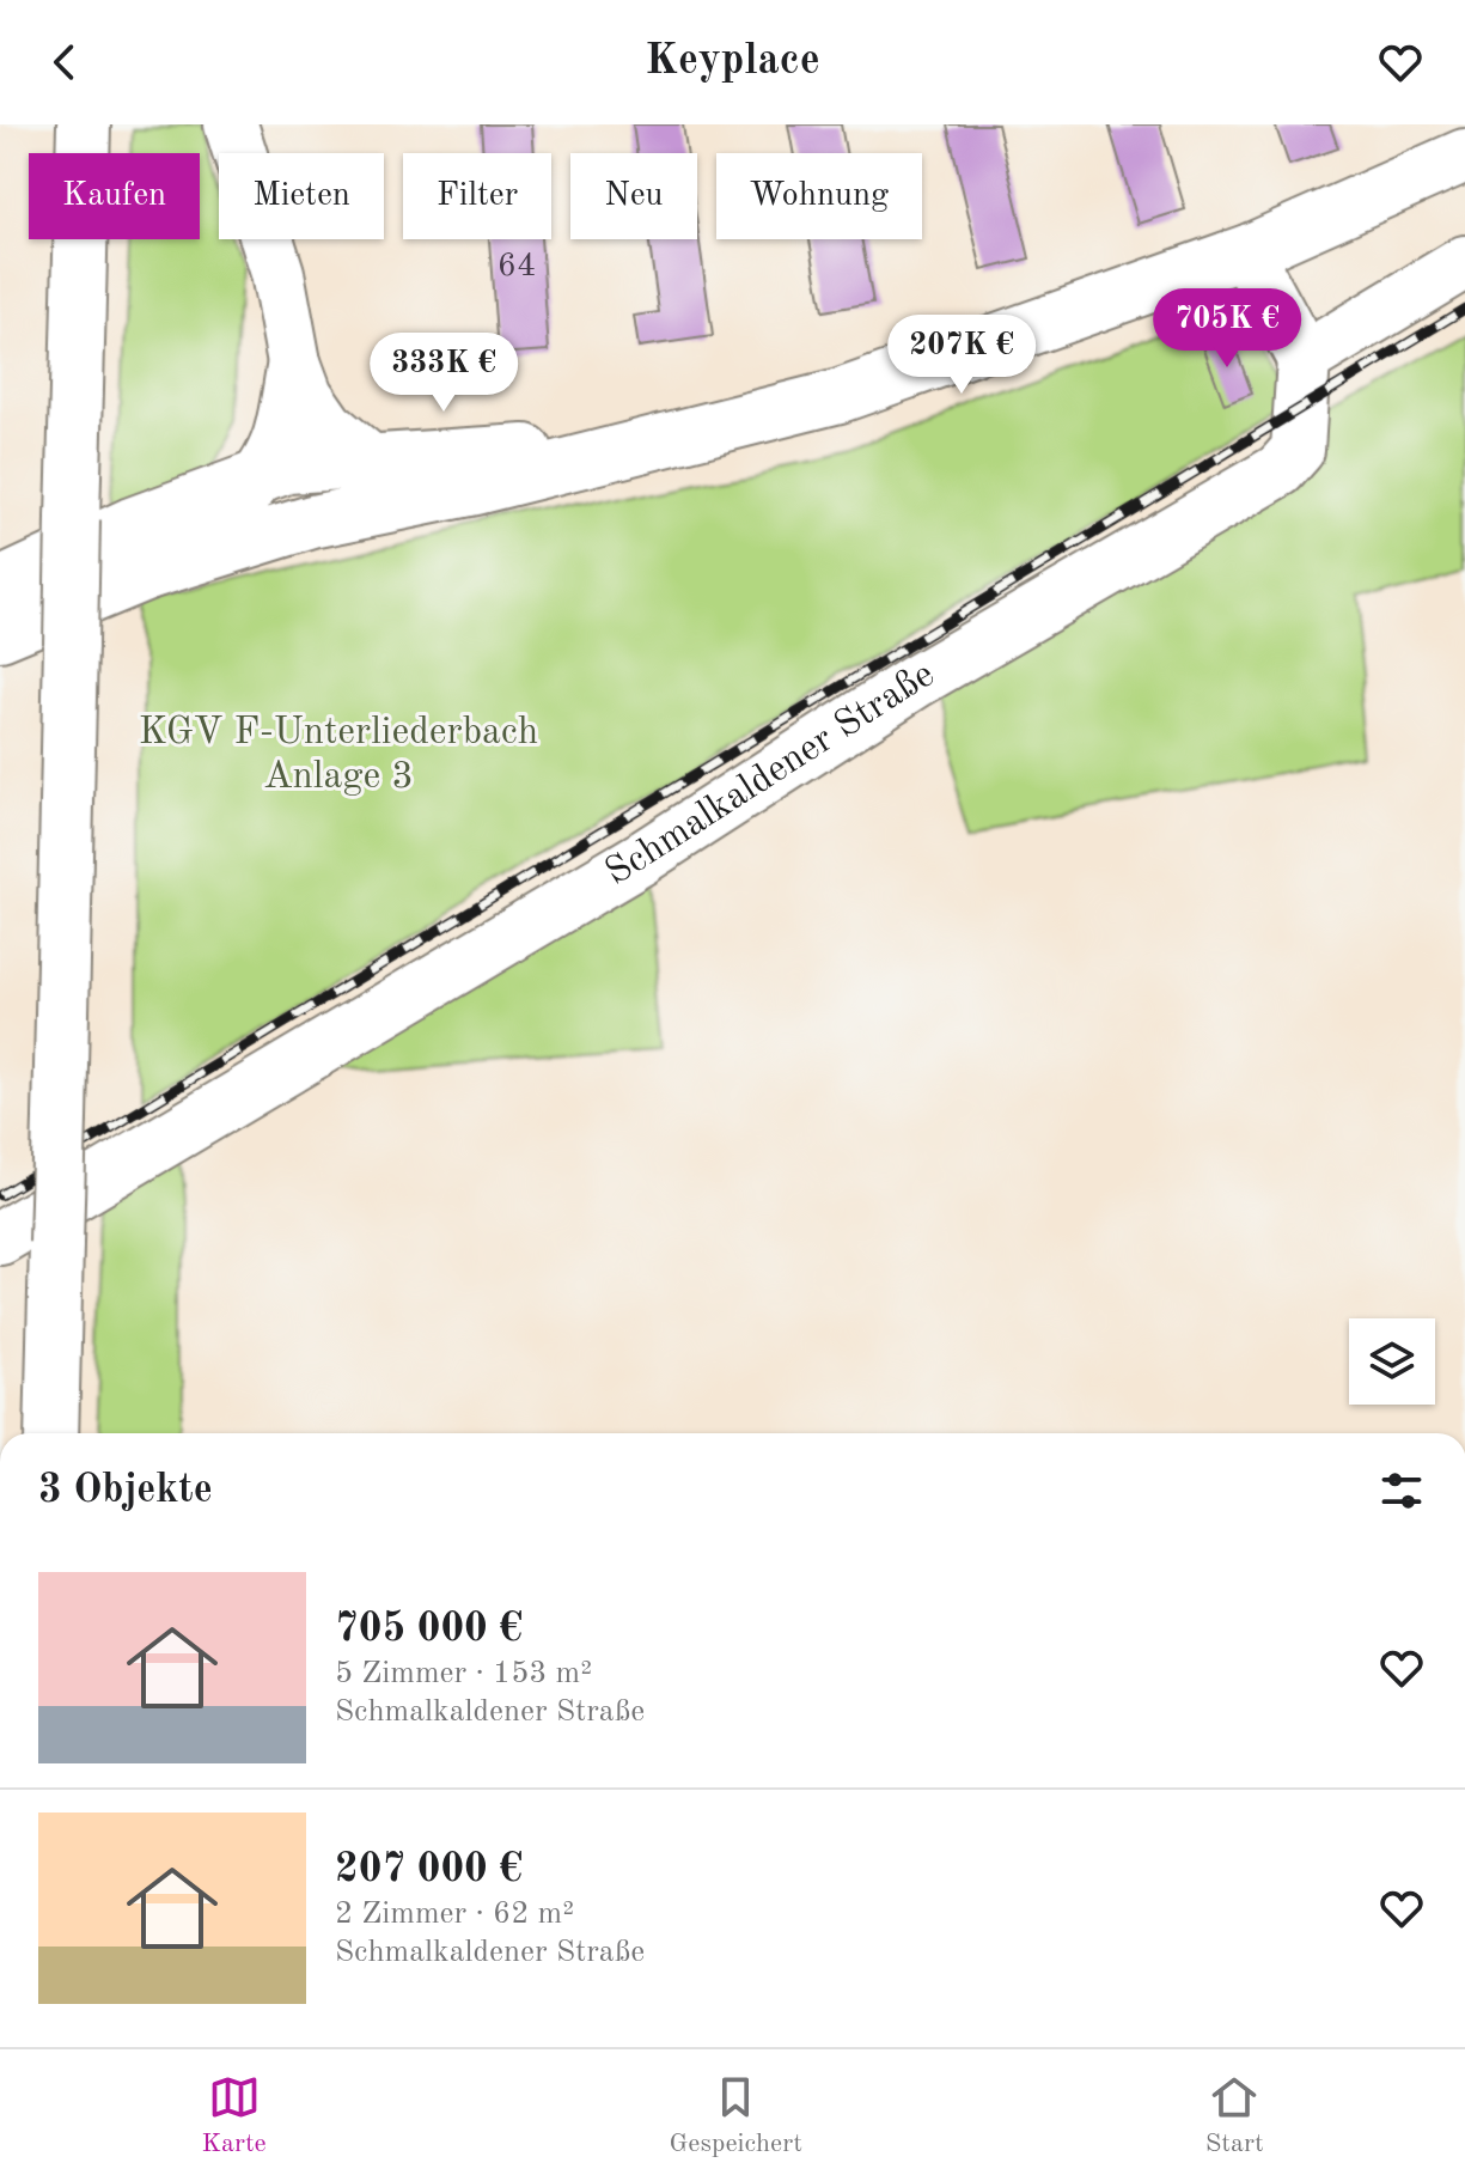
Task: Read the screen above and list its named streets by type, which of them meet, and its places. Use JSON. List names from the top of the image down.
{
  "streets": {
    "main road": ["Schmalkaldener Straße"]
  },
  "parks": ["KGV F-Unterliederbach Anlage 3"],
  "house_numbers": ["64"],
  "page": {
    "header": "Keyplace",
    "chip": [
      "Kaufen",
      "Mieten",
      "Filter",
      "Neu",
      "Wohnung"
    ],
    "price": ["705K €", "207K €", "333K €"],
    "heading": "3 Objekte",
    "list": [
      {
        "name": "705 000 €",
        "note": "5 Zimmer · 153 m² · Schmalkaldener Straße"
      },
      {
        "name": "207 000 €",
        "note": "2 Zimmer · 62 m² · Schmalkaldener Straße"
      }
    ],
    "tabs": ["Karte", "Gespeichert", "Start"]
  }
}
